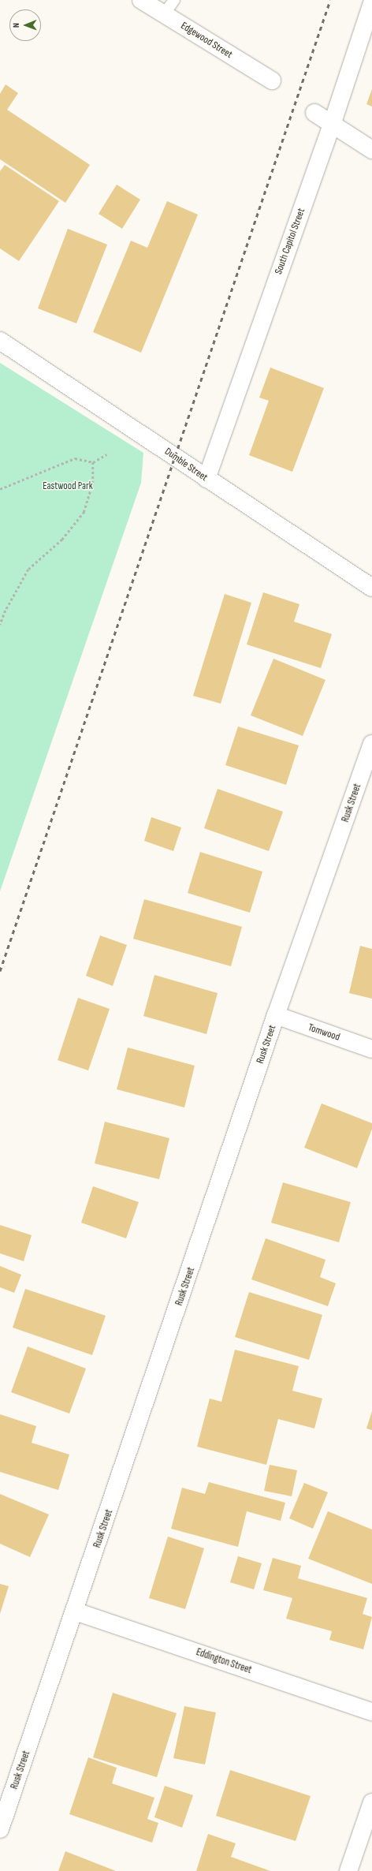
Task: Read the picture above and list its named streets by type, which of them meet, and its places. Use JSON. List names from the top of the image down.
{
  "streets": {
    "street": [
      "Edgewood Street",
      "South Capitol Street",
      "Dumble Street",
      "Rusk Street",
      "Tomwood",
      "Eddington Street"
    ]
  },
  "crossings": [
    ["South Capitol Street", "Dumble Street"],
    ["Rusk Street", "Tomwood"],
    ["Rusk Street", "Eddington Street"]
  ],
  "parks": ["Eastwood Park"],
  "north": "left"
}
